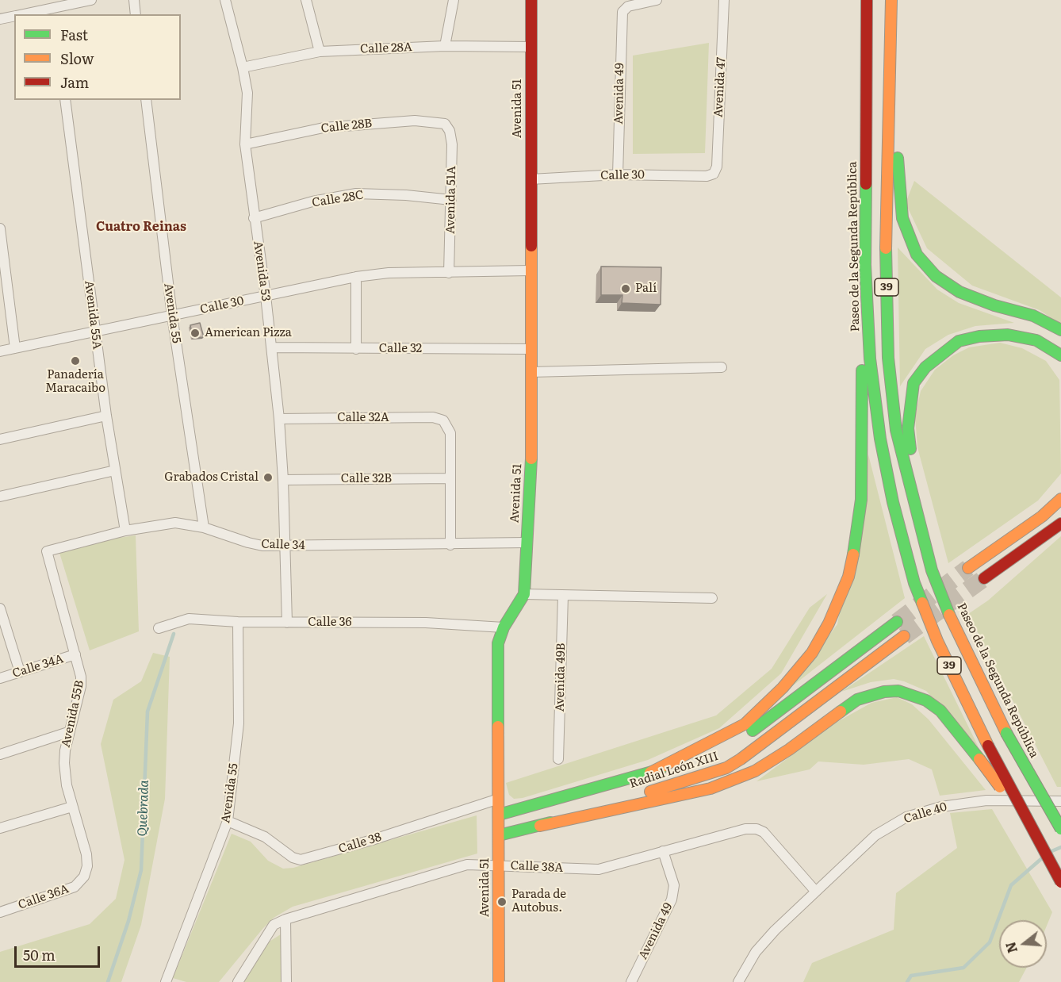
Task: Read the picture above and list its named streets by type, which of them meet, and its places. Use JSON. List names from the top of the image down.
{
  "streets": {
    "main road": [
      "Avenida 51",
      "Paseo de la Segunda República",
      "39",
      "Radial León XIII"
    ],
    "street": [
      "Calle 28A",
      "Avenida 47",
      "Avenida 49",
      "Calle 28B",
      "Calle 30",
      "Calle 28C",
      "Avenida 51A",
      "Avenida 53",
      "Avenida 55",
      "Avenida 55A",
      "Calle 32",
      "Calle 32A",
      "Calle 32B",
      "Calle 34",
      "Calle 36",
      "Calle 34A",
      "Avenida 49B",
      "Avenida 55B",
      "Calle 40",
      "Calle 38",
      "Calle 38A",
      "Calle 36A"
    ]
  },
  "crossings": [
    ["Calle 28A", "Avenida 51"],
    ["Calle 28A", "Avenida 53"],
    ["Avenida 47", "Calle 30"],
    ["Avenida 49", "Calle 30"],
    ["Avenida 49", "Calle 38A"],
    ["Avenida 51", "Calle 30"],
    ["Avenida 51", "Calle 32"],
    ["Avenida 51", "Calle 34"],
    ["Avenida 51", "Calle 36"],
    ["Avenida 51", "Radial León XIII"],
    ["Avenida 51", "Calle 38"],
    ["Avenida 51", "Calle 38A"],
    ["Calle 28B", "Avenida 51A"],
    ["Calle 28B", "Avenida 53"],
    ["Calle 30", "Avenida 51A"],
    ["Calle 30", "Avenida 53"],
    ["Calle 30", "Avenida 55"],
    ["Calle 30", "Avenida 55A"],
    ["Calle 28C", "Avenida 51A"],
    ["Calle 28C", "Avenida 53"],
    ["Avenida 53", "Calle 32"],
    ["Avenida 53", "Calle 32A"],
    ["Avenida 53", "Calle 32B"],
    ["Avenida 53", "Calle 34"],
    ["Avenida 53", "Calle 36"],
    ["Avenida 55", "Calle 34"],
    ["Avenida 55", "Calle 36"],
    ["Avenida 55", "Calle 38"],
    ["Avenida 55A", "Calle 34"],
    ["Calle 32A", "Calle 32B"],
    ["Calle 34", "Avenida 55B"],
    ["Calle 34A", "Avenida 55B"],
    ["Avenida 55B", "Calle 36A"],
    ["Calle 40", "Calle 38A"]
  ],
  "districts": ["Cuatro Reinas"],
  "water": ["Quebrada"],
  "places": [
    "Palí",
    "American Pizza",
    "Panadería Maracaibo",
    "Grabados Cristal",
    "Parada de Autobus."
  ],
  "legend": ["Fast", "Slow", "Jam"],
  "scale_bar": "50 m",
  "north": "left"
}
